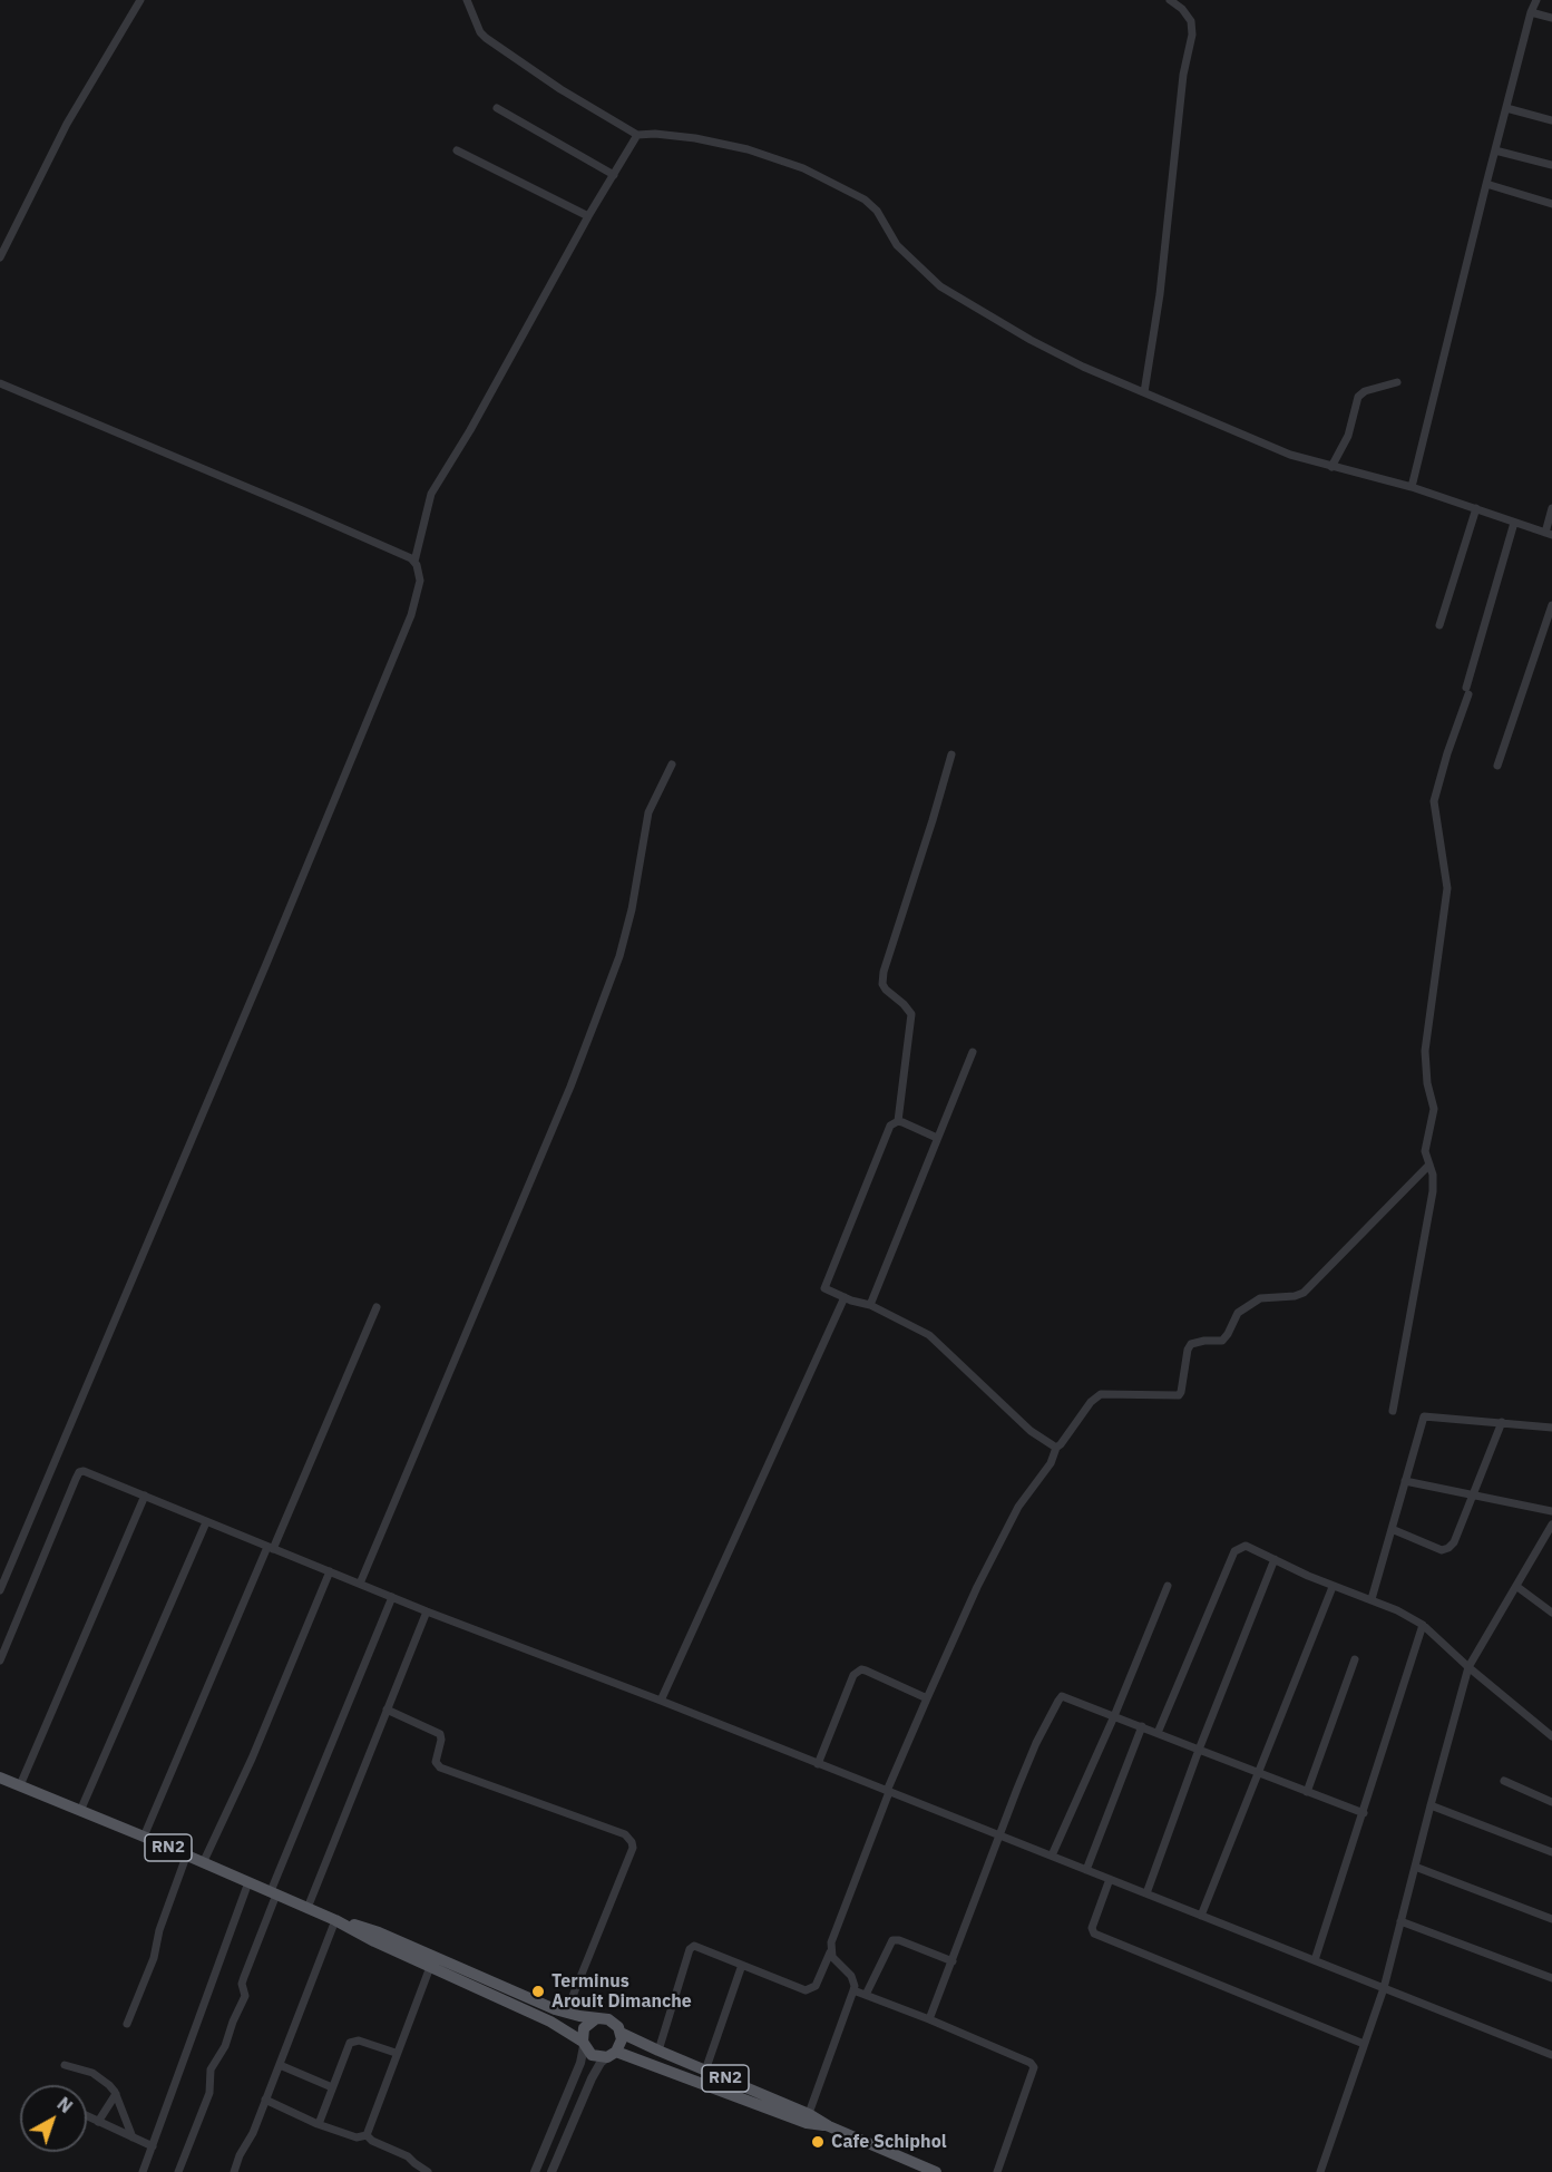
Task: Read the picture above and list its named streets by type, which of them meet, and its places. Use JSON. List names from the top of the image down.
{
  "streets": {
    "main road": ["RN2"]
  },
  "places": ["Terminus Arouit Dimanche", "Cafe Schiphol"],
  "north": "top right"
}
